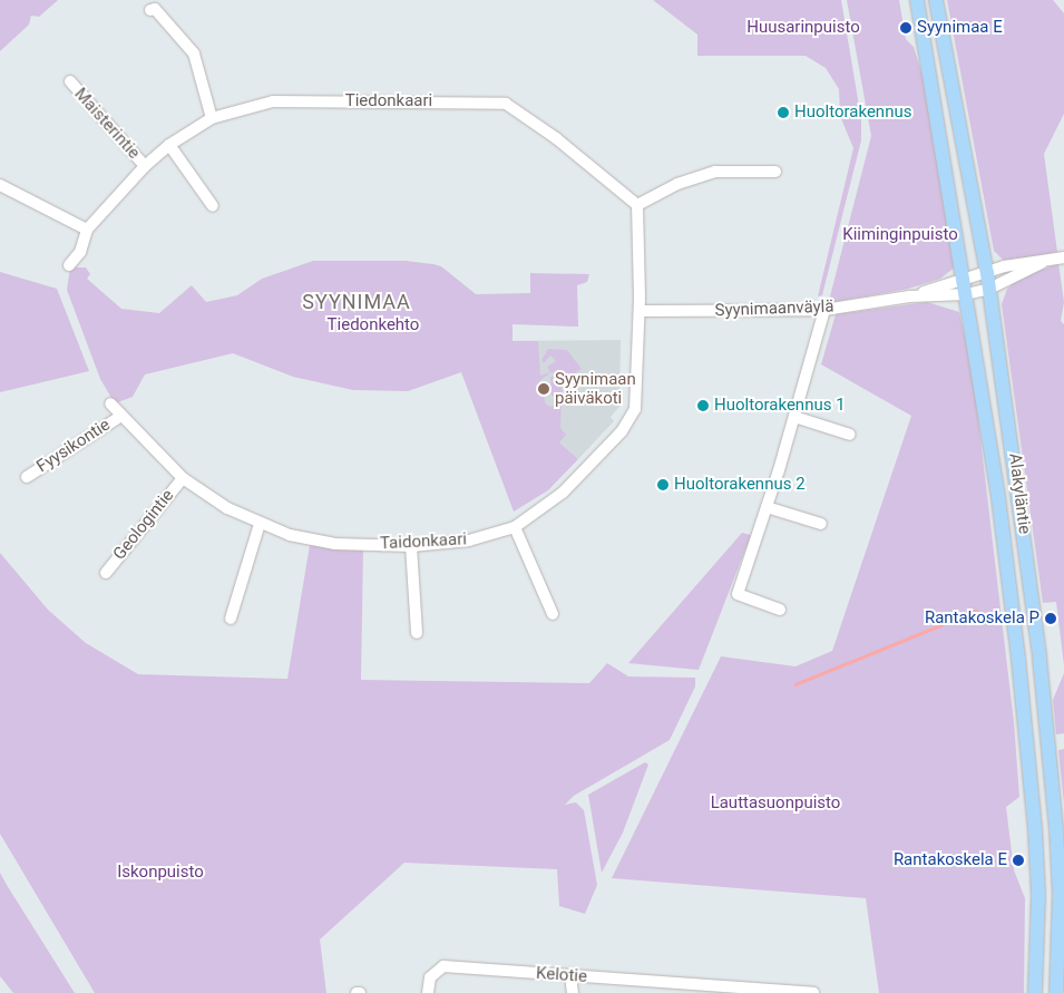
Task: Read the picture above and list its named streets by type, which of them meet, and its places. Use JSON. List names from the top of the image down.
{
  "streets": {
    "main road": ["Alakyläntie"],
    "street": [
      "Tiedonkaari",
      "Maisterintie",
      "Syynimaanväylä",
      "Fyysikontie",
      "Geologintie",
      "Taidonkaari",
      "Kelotie"
    ]
  },
  "crossings": [
    ["Tiedonkaari", "Maisterintie"],
    ["Syynimaanväylä", "Alakyläntie"],
    ["Syynimaanväylä", "Taidonkaari"],
    ["Fyysikontie", "Taidonkaari"],
    ["Geologintie", "Taidonkaari"]
  ],
  "districts": ["SYYNIMAA"],
  "parks": [
    "Huusarinpuisto",
    "Kiiminginpuisto",
    "Tiedonkehto",
    "Lauttasuonpuisto",
    "Iskonpuisto"
  ],
  "places": [
    "Syynimaa E",
    "Huoltorakennus",
    "Syynimaan päiväkoti",
    "Huoltorakennus 1",
    "Huoltorakennus 2",
    "Rantakoskela P",
    "Rantakoskela E"
  ]
}
